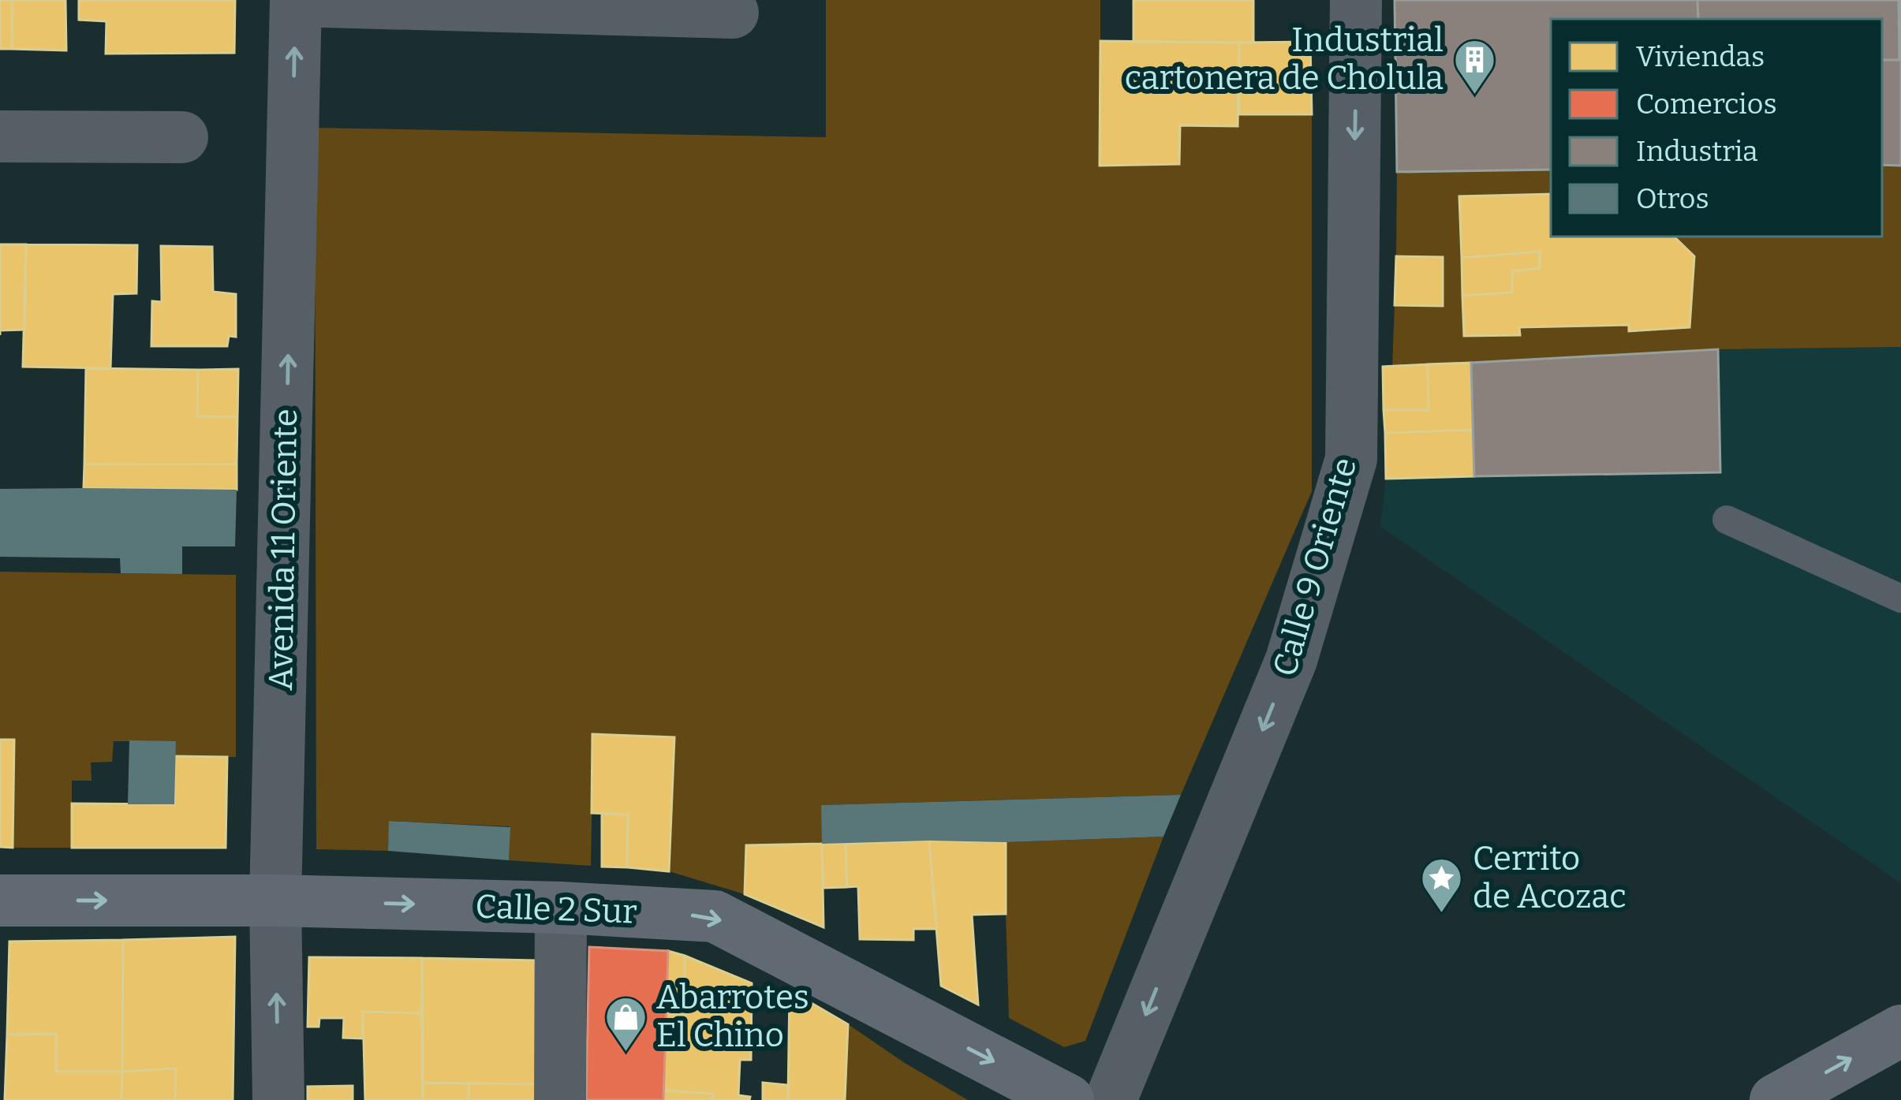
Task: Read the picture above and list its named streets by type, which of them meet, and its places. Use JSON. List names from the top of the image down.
{
  "streets": {
    "main road": ["Calle 2 Sur"],
    "street": ["Avenida 11 Oriente", "Calle 9 Oriente"]
  },
  "crossings": [
    ["Avenida 11 Oriente", "Calle 2 Sur"]
  ],
  "one_way": ["Avenida 11 Oriente", "Calle 9 Oriente", "Calle 2 Sur"],
  "places": {
    "building": ["Industrial cartonera de Cholula"],
    "place": ["Cerrito de Acozac"],
    "shop": ["Abarrotes El Chino"]
  },
  "legend": [
    "Viviendas",
    "Comercios",
    "Industria",
    "Otros"
  ]
}
